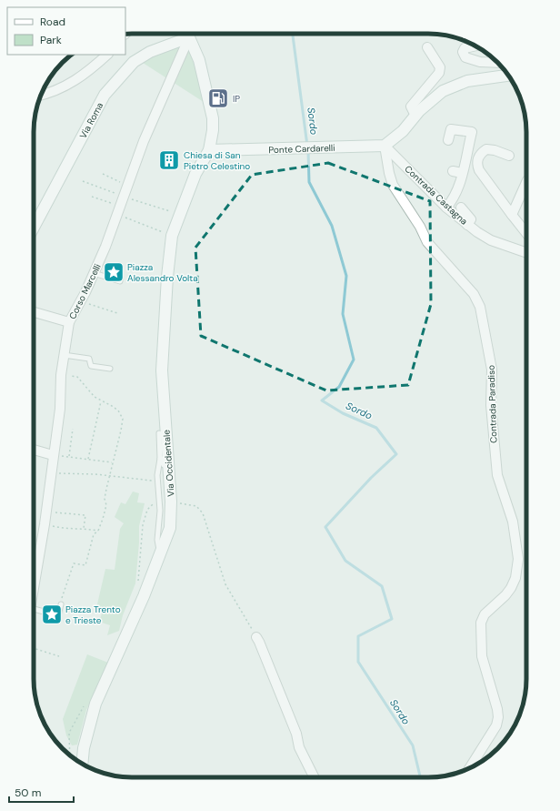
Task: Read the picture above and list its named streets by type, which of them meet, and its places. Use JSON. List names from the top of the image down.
{
  "streets": {
    "main road": ["Via Roma", "Ponte Cardarelli", "Via Occidentale"],
    "street": ["Contrada Castagna", "Corso Marcelli", "Contrada Paradiso"]
  },
  "crossings": [
    ["Ponte Cardarelli", "Contrada Castagna"],
    ["Ponte Cardarelli", "Contrada Paradiso"],
    ["Ponte Cardarelli", "Via Occidentale"],
    ["Contrada Castagna", "Contrada Paradiso"]
  ],
  "water": ["Sordo"],
  "places": {
    "fuel station": ["IP"],
    "building": ["Chiesa di San Pietro Celestino"],
    "place": ["Piazza Alessandro Volta", "Piazza Trento e Trieste"]
  },
  "legend": ["Road", "Park"],
  "scale_bar": "50 m"
}
